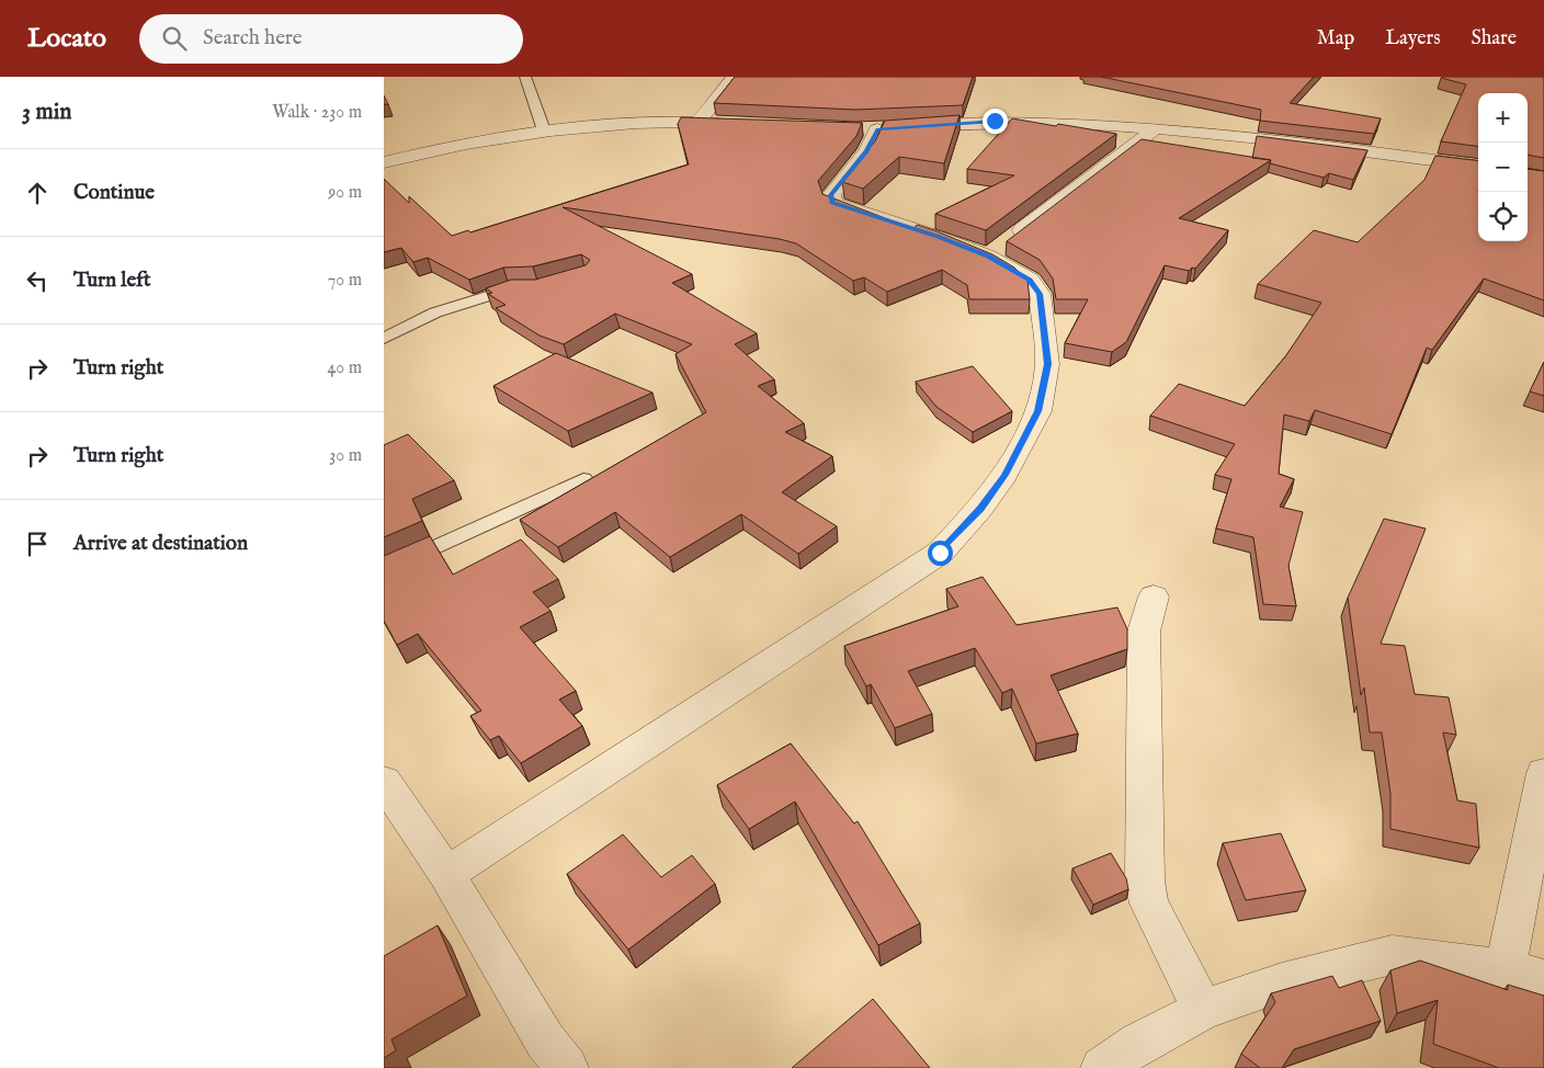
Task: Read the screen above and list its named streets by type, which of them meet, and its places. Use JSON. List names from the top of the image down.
{
  "page": {
    "header": "Locato",
    "search": "Search here",
    "nav": ["Map", "Layers", "Share"],
    "heading": ["3 min", "Walk · 230 m"],
    "map_buttons": ["+", "−"],
    "list": [
      ["Continue", "90 m"],
      ["Turn left", "70 m"],
      ["Turn right", "40 m"],
      ["Turn right", "30 m"],
      "Arrive at destination"
    ]
  }
}
